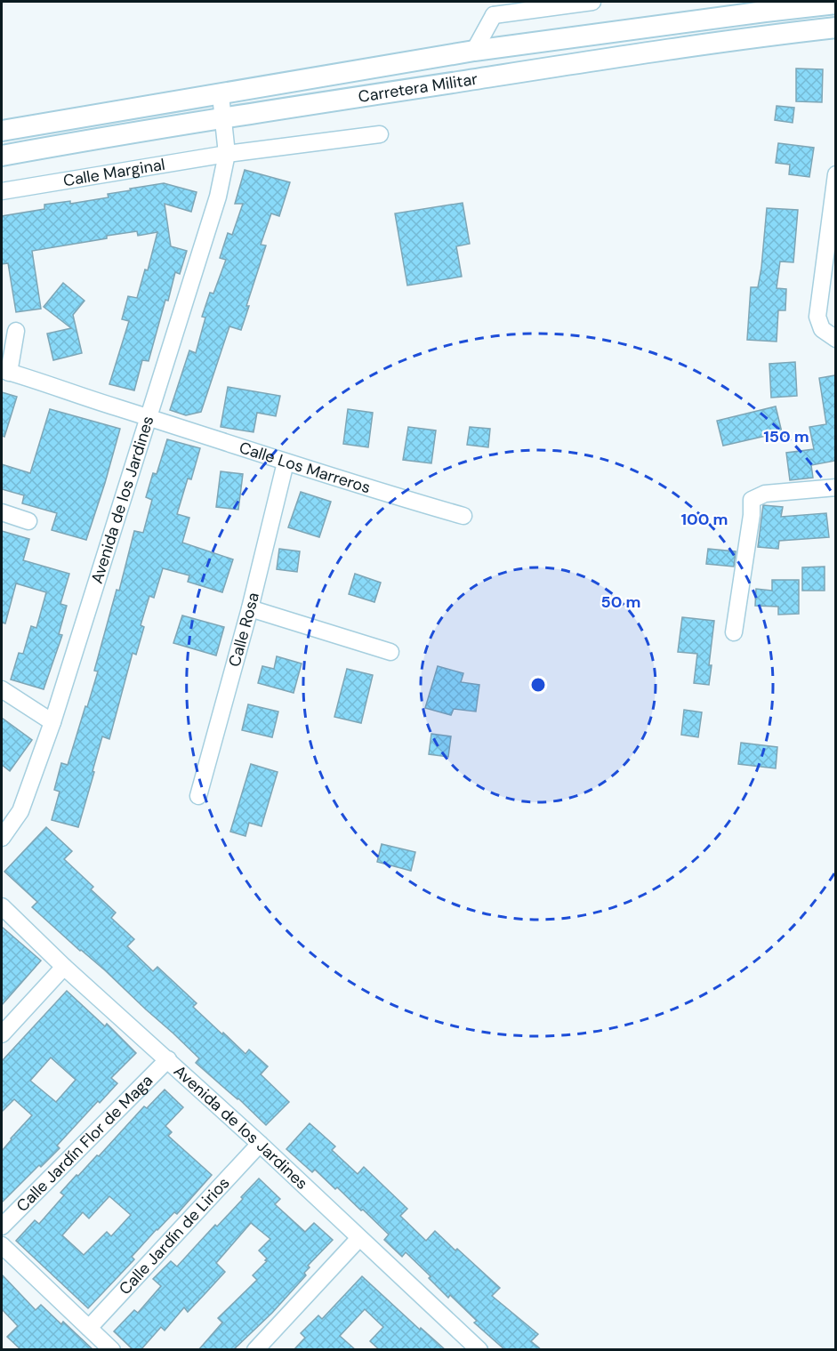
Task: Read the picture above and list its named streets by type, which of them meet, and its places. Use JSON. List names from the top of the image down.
{
  "streets": {
    "main road": ["Carretera Militar"],
    "street": [
      "Calle Marginal",
      "Calle Los Marreros",
      "Avenida de los Jardines",
      "Calle Rosa",
      "Calle Jardín Flor de Maga",
      "Calle Jardín de Lirios"
    ]
  },
  "crossings": [
    ["Carretera Militar", "Avenida de los Jardines"],
    ["Calle Marginal", "Avenida de los Jardines"],
    ["Calle Los Marreros", "Avenida de los Jardines"],
    ["Calle Los Marreros", "Calle Rosa"],
    ["Avenida de los Jardines", "Calle Jardín Flor de Maga"],
    ["Avenida de los Jardines", "Calle Jardín de Lirios"]
  ],
  "rings": ["150 m", "100 m", "50 m"]
}
